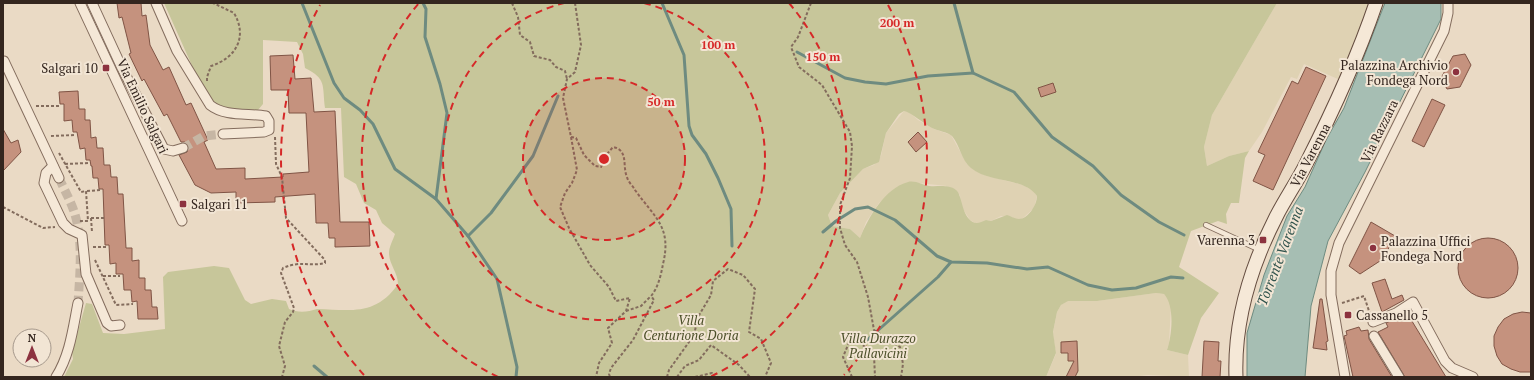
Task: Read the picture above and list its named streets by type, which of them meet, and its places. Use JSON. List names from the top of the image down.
{
  "streets": {
    "street": ["Via Emilio Salgari", "Via Razzara", "Via Varenna"]
  },
  "water": ["Torrente Varenna"],
  "parks": ["Villa Centurione Doria", "Villa Durazzo Pallavicini"],
  "places": {
    "transit": [
      "Salgari 10",
      "Salgari 11",
      "Varenna 3",
      "Cassanello 5"
    ],
    "other": ["Palazzina Archivio Fondega Nord", "Palazzina Uffici Fondega Nord"]
  },
  "north": "top",
  "rings": [
    "200 m",
    "100 m",
    "150 m",
    "50 m"
  ]
}
